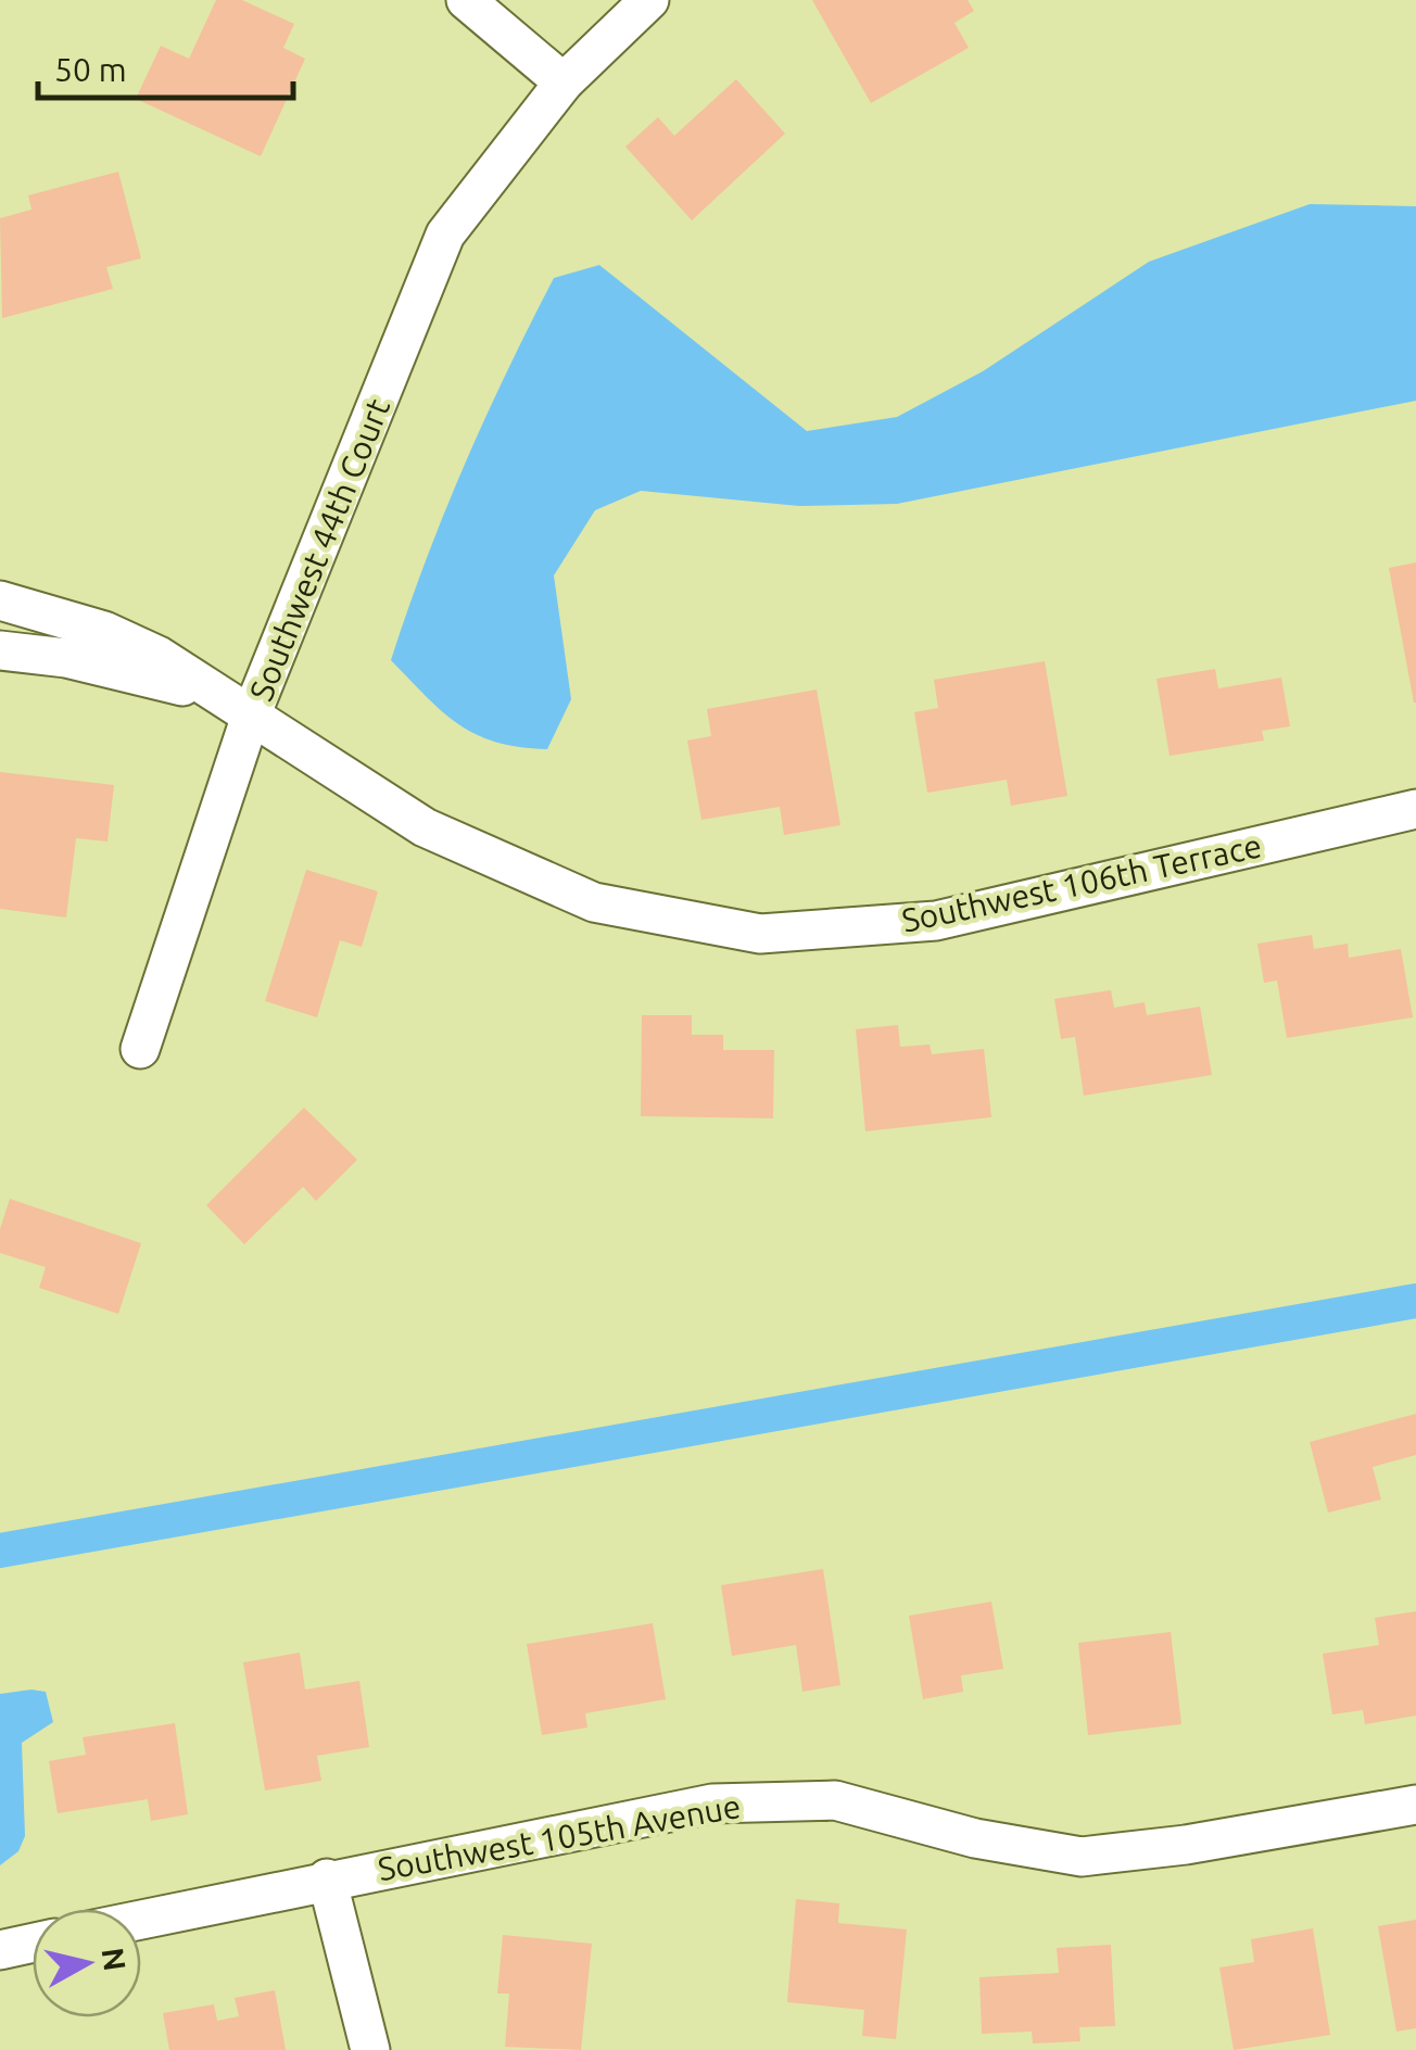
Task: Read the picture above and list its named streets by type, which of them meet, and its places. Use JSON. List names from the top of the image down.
{
  "streets": {
    "street": ["Southwest 44th Court", "Southwest 106th Terrace", "Southwest 105th Avenue"]
  },
  "crossings": [
    ["Southwest 44th Court", "Southwest 106th Terrace"]
  ],
  "scale_bar": "50 m",
  "north": "right"
}
